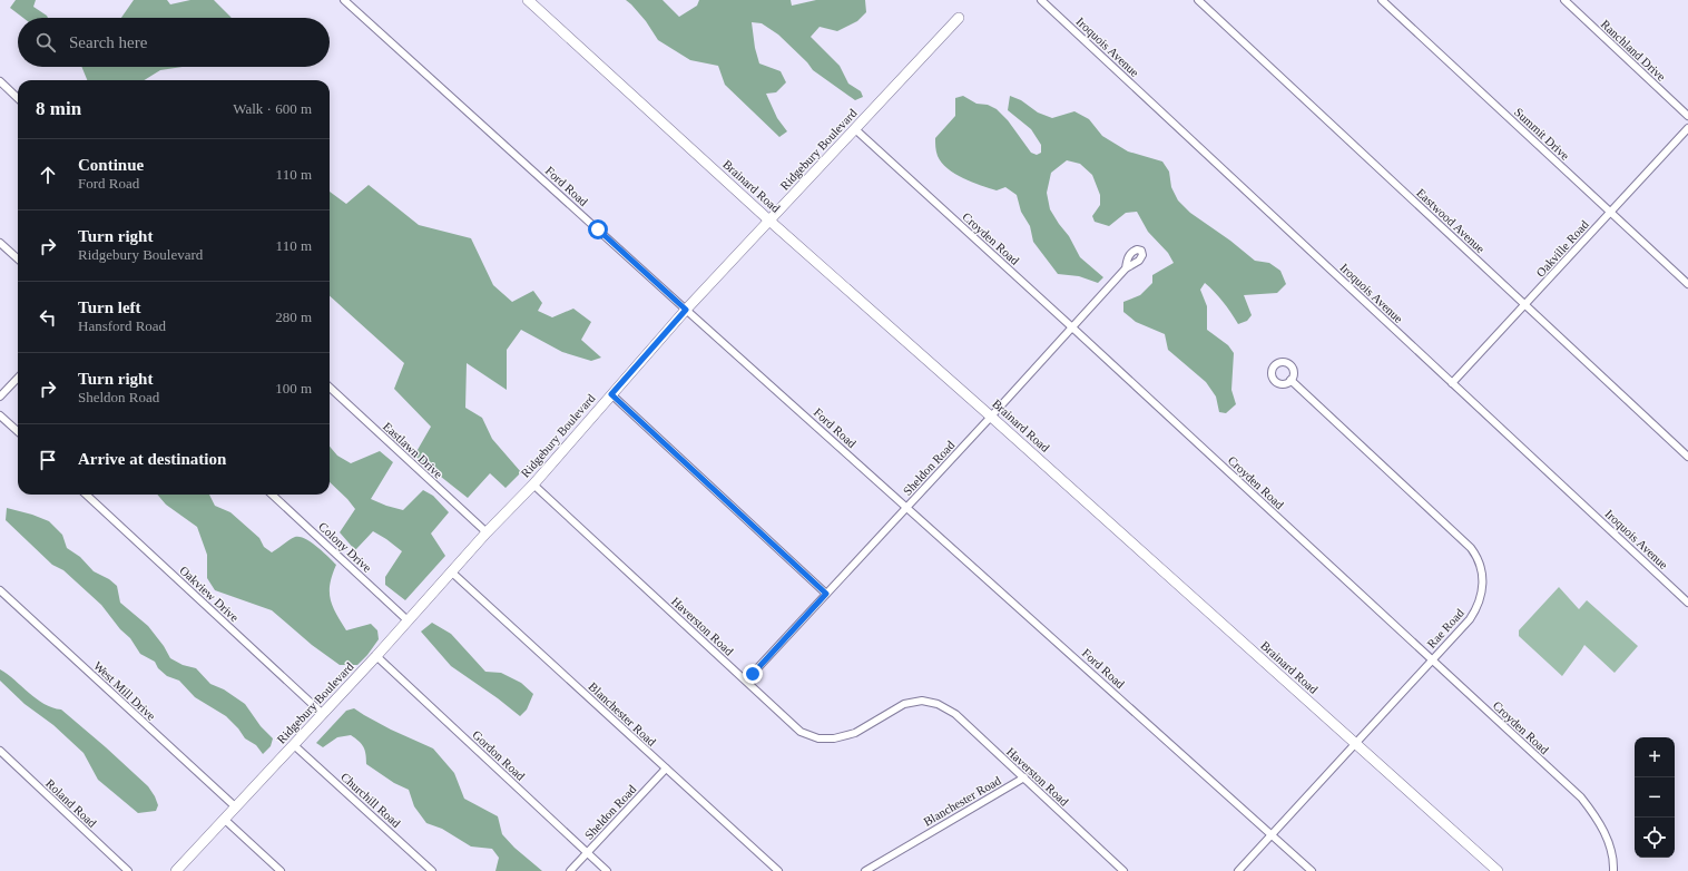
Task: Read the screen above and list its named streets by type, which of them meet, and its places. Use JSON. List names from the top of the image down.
{
  "streets": {
    "street": [
      "Iroquois Avenue",
      "Ranchland Drive",
      "Summit Drive",
      "Ridgebury Boulevard",
      "Ford Road",
      "Brainard Road",
      "Eastwood Avenue",
      "Croyden Road",
      "Oakville Road",
      "Eastlawn Drive",
      "Sheldon Road",
      "Colony Drive",
      "Oakview Drive",
      "Haverston Road",
      "Rae Road",
      "West Mill Drive",
      "Blanchester Road",
      "Gordon Road",
      "Churchill Road",
      "Roland Road"
    ]
  },
  "crossings": [
    ["Iroquois Avenue", "Oakville Road"],
    ["Summit Drive", "Oakville Road"],
    ["Ridgebury Boulevard", "Ford Road"],
    ["Ridgebury Boulevard", "Brainard Road"],
    ["Ridgebury Boulevard", "Croyden Road"],
    ["Ridgebury Boulevard", "Eastlawn Drive"],
    ["Ridgebury Boulevard", "Colony Drive"],
    ["Ridgebury Boulevard", "Oakview Drive"],
    ["Ridgebury Boulevard", "Haverston Road"],
    ["Ridgebury Boulevard", "West Mill Drive"],
    ["Ridgebury Boulevard", "Blanchester Road"],
    ["Ridgebury Boulevard", "Gordon Road"],
    ["Ridgebury Boulevard", "Churchill Road"],
    ["Ford Road", "Sheldon Road"],
    ["Ford Road", "Rae Road"],
    ["Brainard Road", "Sheldon Road"],
    ["Brainard Road", "Rae Road"],
    ["Eastwood Avenue", "Oakville Road"],
    ["Croyden Road", "Sheldon Road"],
    ["Croyden Road", "Rae Road"],
    ["Sheldon Road", "Haverston Road"],
    ["Sheldon Road", "Blanchester Road"],
    ["Sheldon Road", "Gordon Road"],
    ["Haverston Road", "Blanchester Road"]
  ],
  "page": {
    "search": "Search here",
    "heading": ["8 min", "Walk · 600 m"],
    "list": [
      ["Continue", "Ford Road", "110 m"],
      ["Turn right", "Ridgebury Boulevard", "110 m"],
      ["Turn left", "Hansford Road", "280 m"],
      ["Turn right", "Sheldon Road", "100 m"],
      "Arrive at destination"
    ],
    "map_buttons": ["+", "−"]
  }
}
